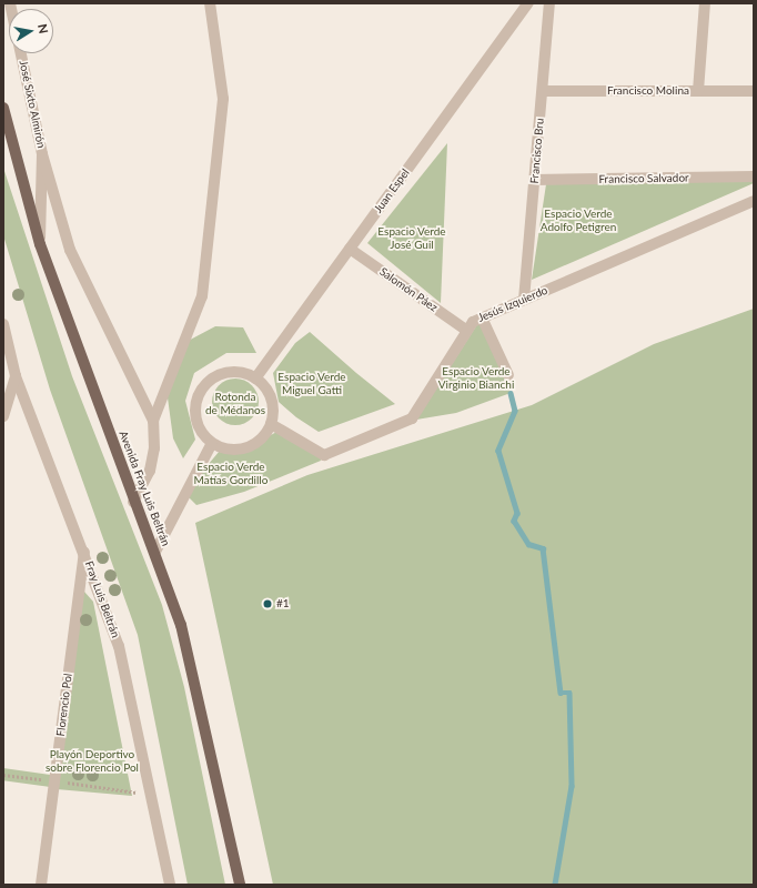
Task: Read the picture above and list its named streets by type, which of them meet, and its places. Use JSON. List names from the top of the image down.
{
  "streets": {
    "main road": ["Avenida Fray Luis Beltrán"],
    "street": [
      "Francisco Molina",
      "José Sixto Almirón",
      "Francisco Bru",
      "Francisco Salvador",
      "Juan Espel",
      "Salomón Páez",
      "Jesús Izquierdo",
      "Fray Luis Beltrán",
      "Florencio Pol"
    ]
  },
  "crossings": [
    ["Francisco Molina", "Francisco Bru"],
    ["José Sixto Almirón", "Avenida Fray Luis Beltrán"],
    ["Francisco Bru", "Francisco Salvador"],
    ["Francisco Bru", "Jesús Izquierdo"],
    ["Juan Espel", "Salomón Páez"],
    ["Juan Espel", "Jesús Izquierdo"],
    ["Salomón Páez", "Jesús Izquierdo"],
    ["Fray Luis Beltrán", "Florencio Pol"]
  ],
  "parks": [
    "Espacio Verde Adolfo Petigren",
    "Espacio Verde José Guil",
    "Espacio Verde Virginio Bianchi",
    "Espacio Verde Miguel Gatti",
    "Rotonda de Médanos",
    "Espacio Verde Matías Gordillo",
    "Playón Deportivo sobre Florencio Pol"
  ],
  "places": ["#1"],
  "north": "right"
}
